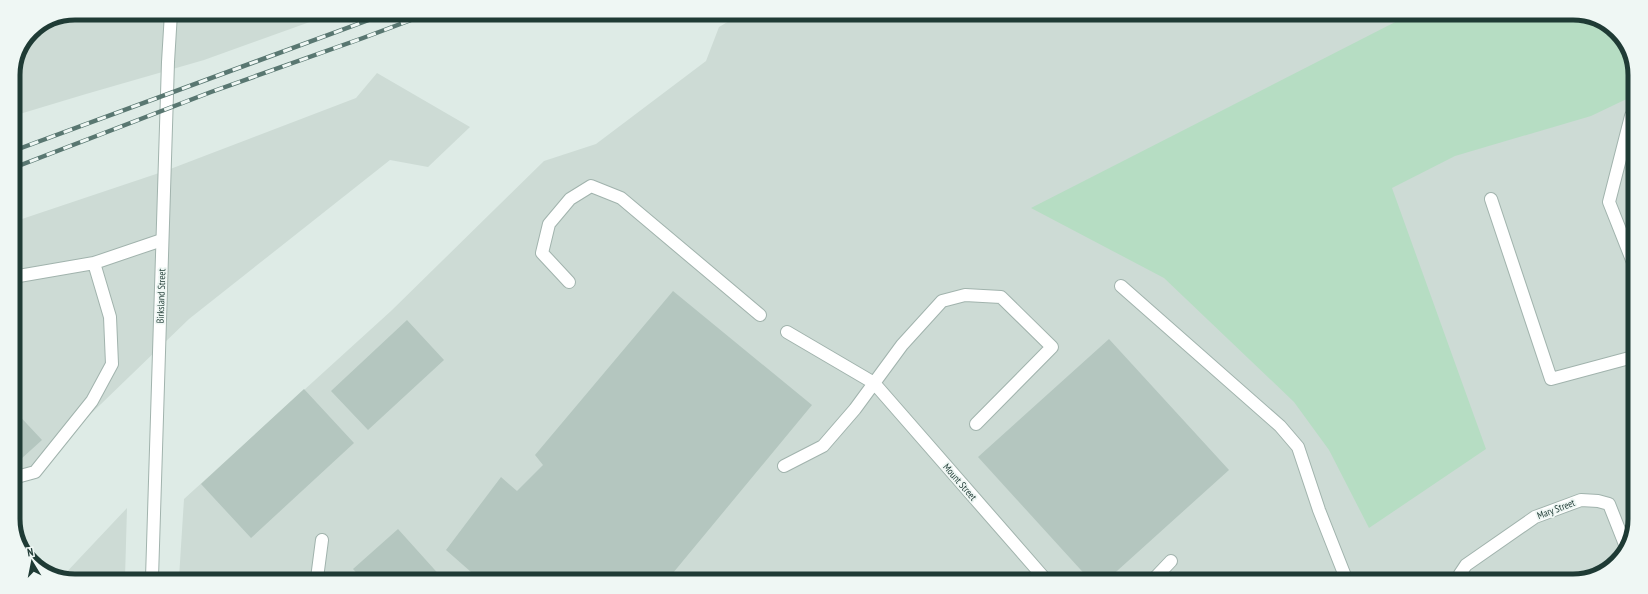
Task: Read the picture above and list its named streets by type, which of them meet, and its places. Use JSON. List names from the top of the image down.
{
  "streets": {
    "street": ["Birksland Street", "Mount Street", "Mary Street"]
  },
  "north": "top"
}
